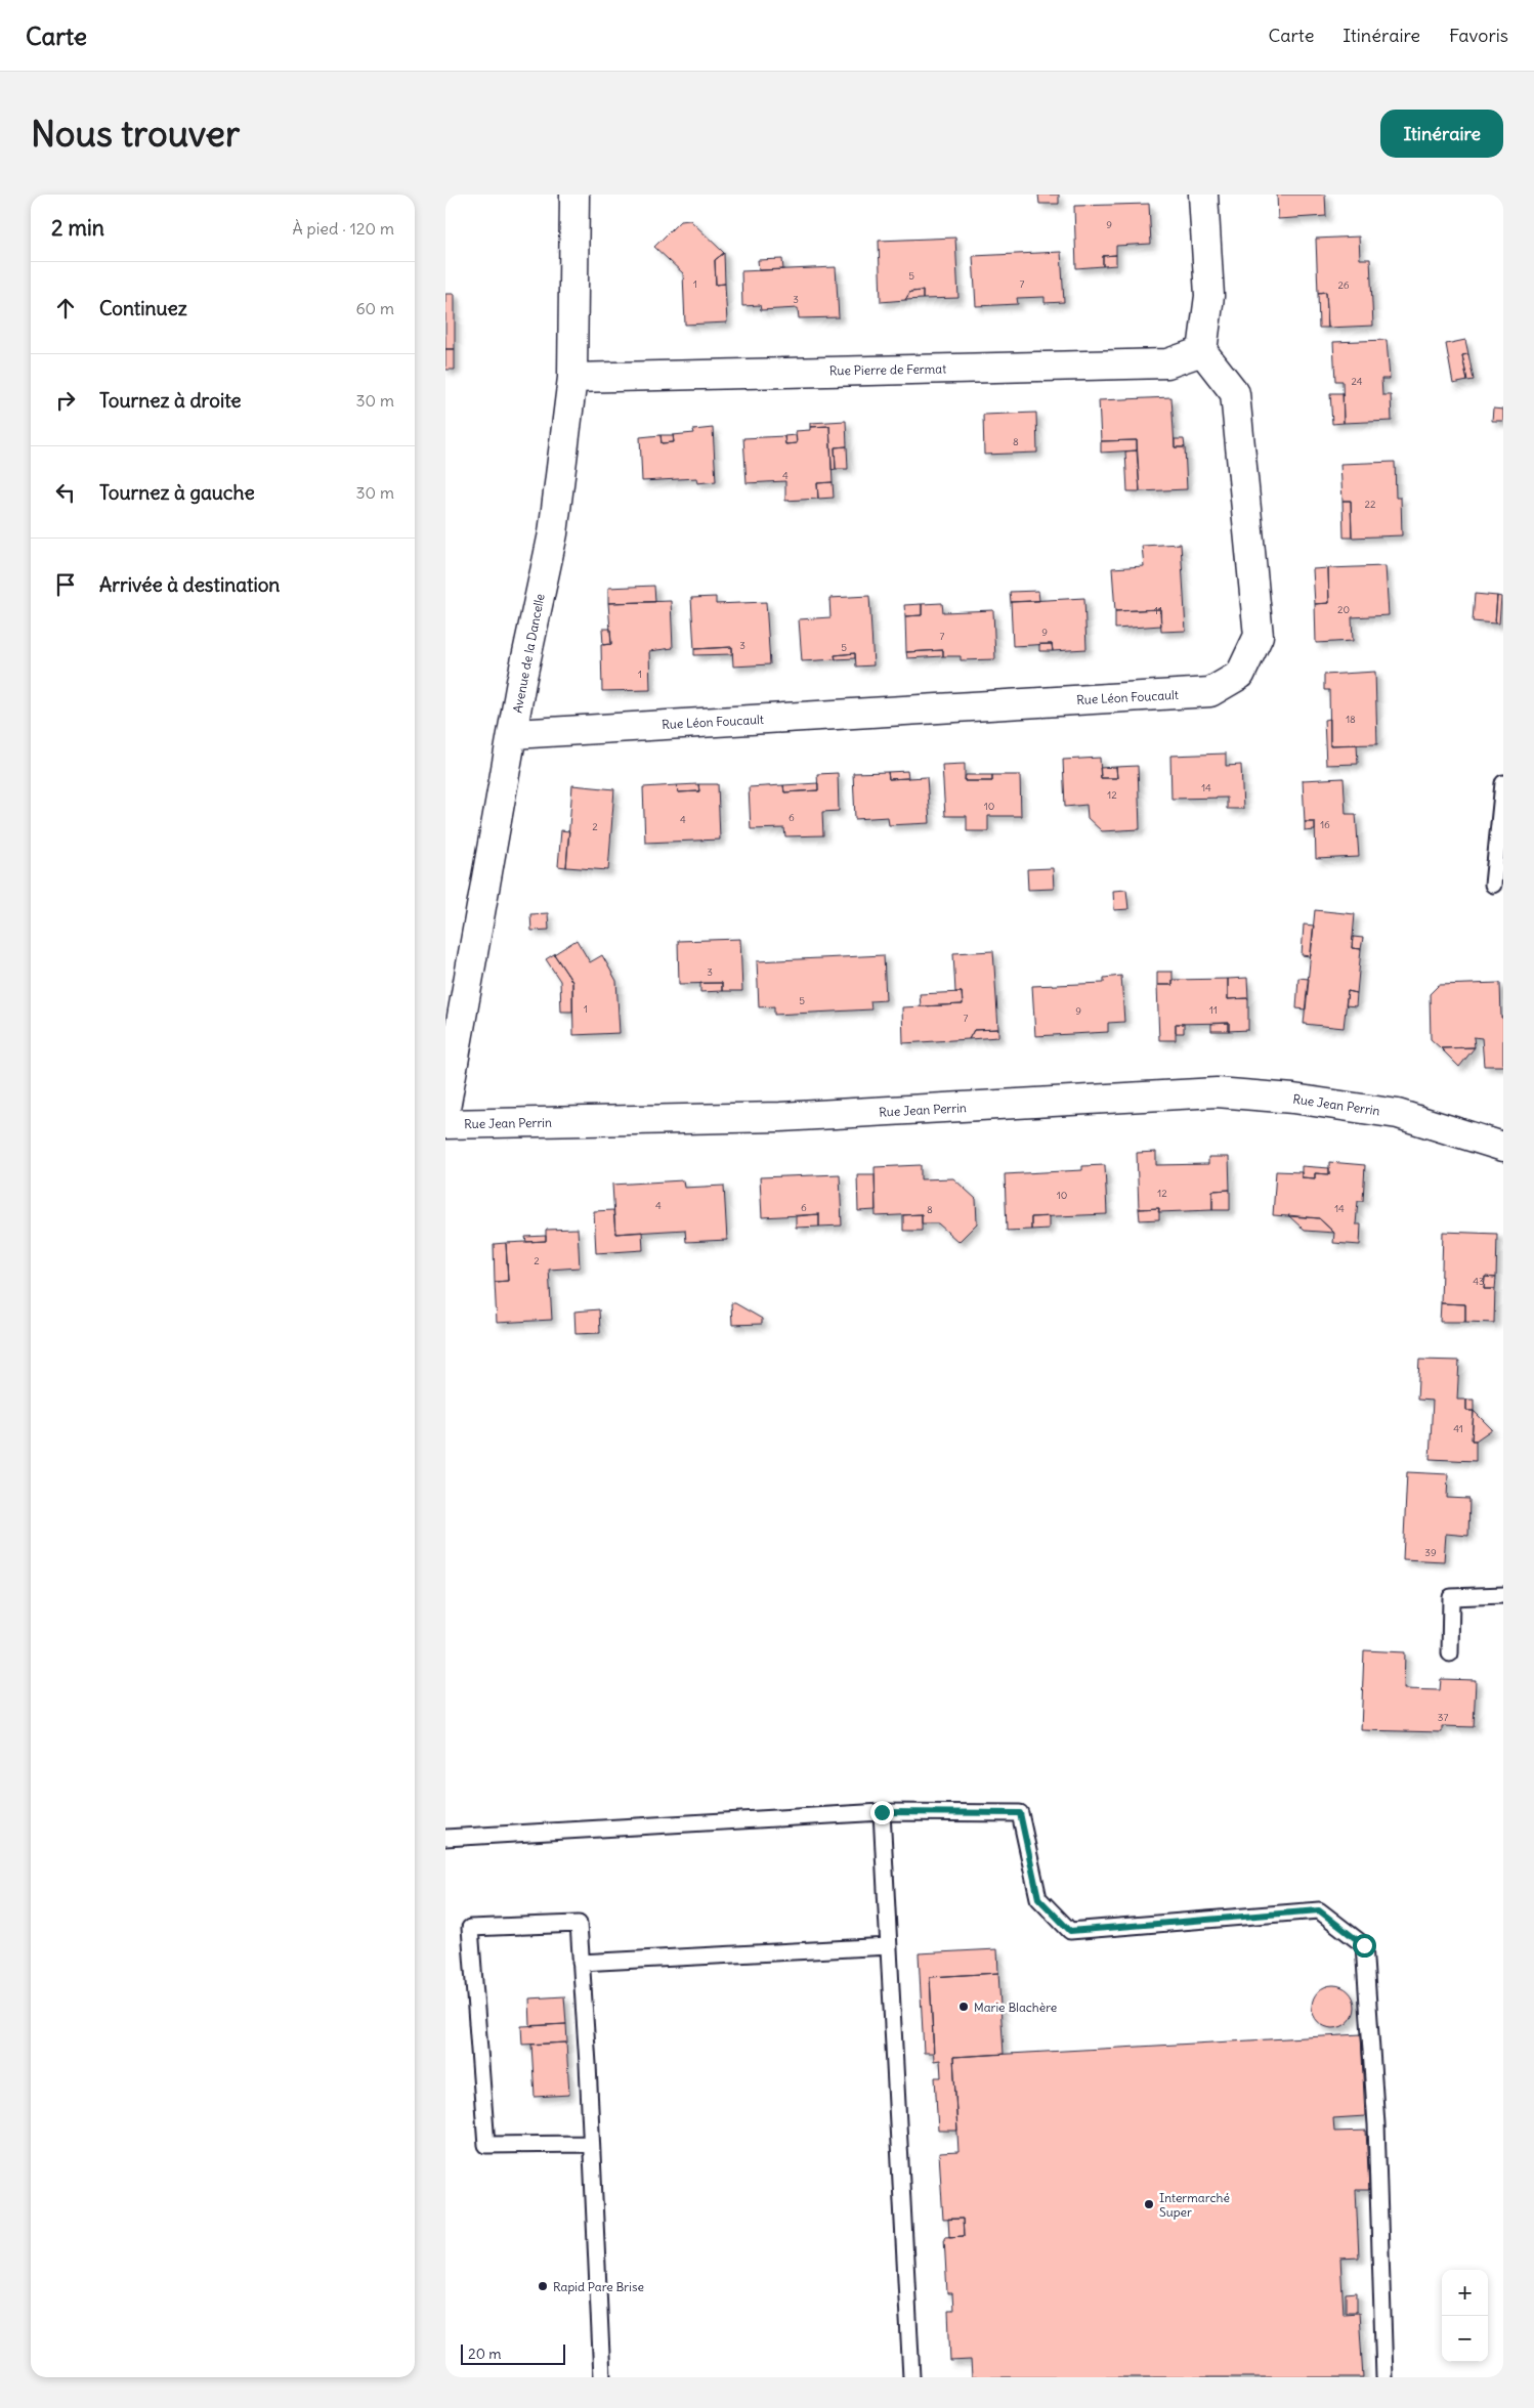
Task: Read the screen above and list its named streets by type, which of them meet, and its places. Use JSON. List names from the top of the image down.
{
  "streets": {
    "street": [
      "Rue Pierre de Fermat",
      "Avenue de la Dancelle",
      "Rue Léon Foucault",
      "Rue Jean Perrin"
    ]
  },
  "crossings": [
    ["Rue Pierre de Fermat", "Avenue de la Dancelle"],
    ["Rue Pierre de Fermat", "Rue Léon Foucault"],
    ["Avenue de la Dancelle", "Rue Léon Foucault"]
  ],
  "places": ["Marie Blachère", "Intermarché Super", "Rapid Pare Brise"],
  "house_numbers": [
    "9",
    "5",
    "1",
    "7",
    "26",
    "3",
    "24",
    "8",
    "4",
    "22",
    "20",
    "11",
    "9",
    "7",
    "3",
    "5",
    "1",
    "18",
    "14",
    "12",
    "10",
    "6",
    "4",
    "16",
    "2",
    "3",
    "5",
    "1",
    "11",
    "9",
    "7",
    "12",
    "10",
    "4",
    "6",
    "14",
    "8",
    "2",
    "43",
    "41",
    "39",
    "37"
  ],
  "scale_bar": "20 m",
  "page": {
    "header": "Carte",
    "nav": ["Carte", "Itinéraire", "Favoris"],
    "buttons": "Itinéraire",
    "title": "Nous trouver",
    "heading": ["2 min", "À pied · 120 m"],
    "list": [
      ["Continuez", "60 m"],
      ["Tournez à droite", "30 m"],
      ["Tournez à gauche", "30 m"],
      "Arrivée à destination"
    ],
    "map_buttons": ["+", "−"],
    "scale": "20 m"
  }
}
